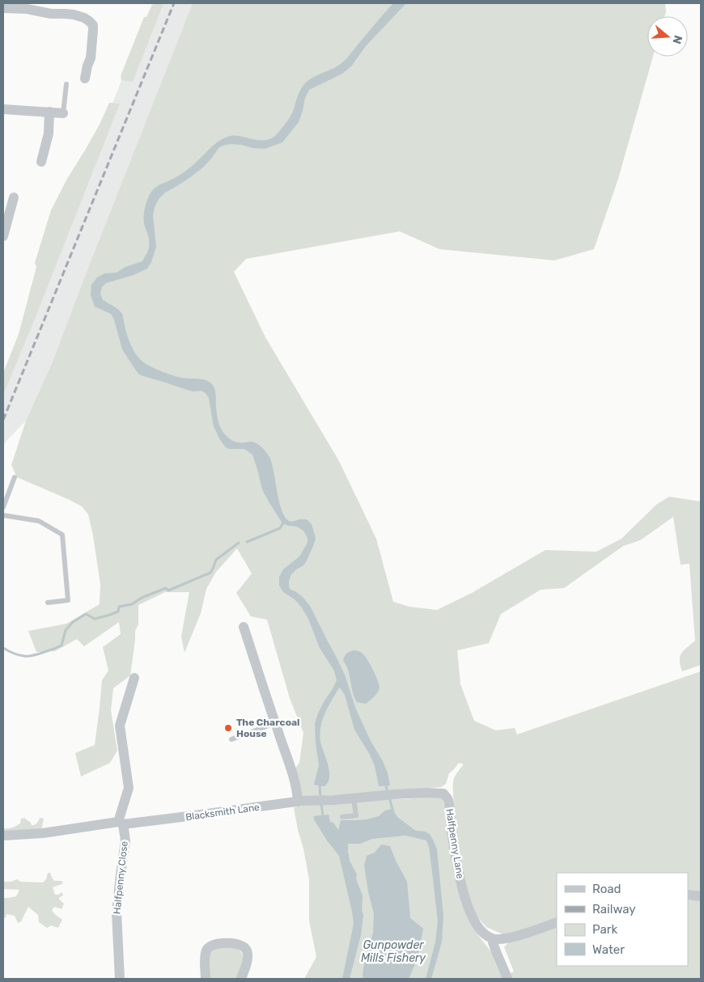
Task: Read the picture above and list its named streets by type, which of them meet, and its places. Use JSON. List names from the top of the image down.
{
  "streets": {
    "street": ["Blacksmith Lane", "Halfpenny Lane", "Halfpenny Close"]
  },
  "crossings": [
    ["Blacksmith Lane", "Halfpenny Lane"],
    ["Blacksmith Lane", "Halfpenny Close"]
  ],
  "water": ["Gunpowder Mills Fishery"],
  "places": ["The Charcoal House"],
  "legend": [
    "Road",
    "Railway",
    "Park",
    "Water"
  ],
  "north": "right"
}
